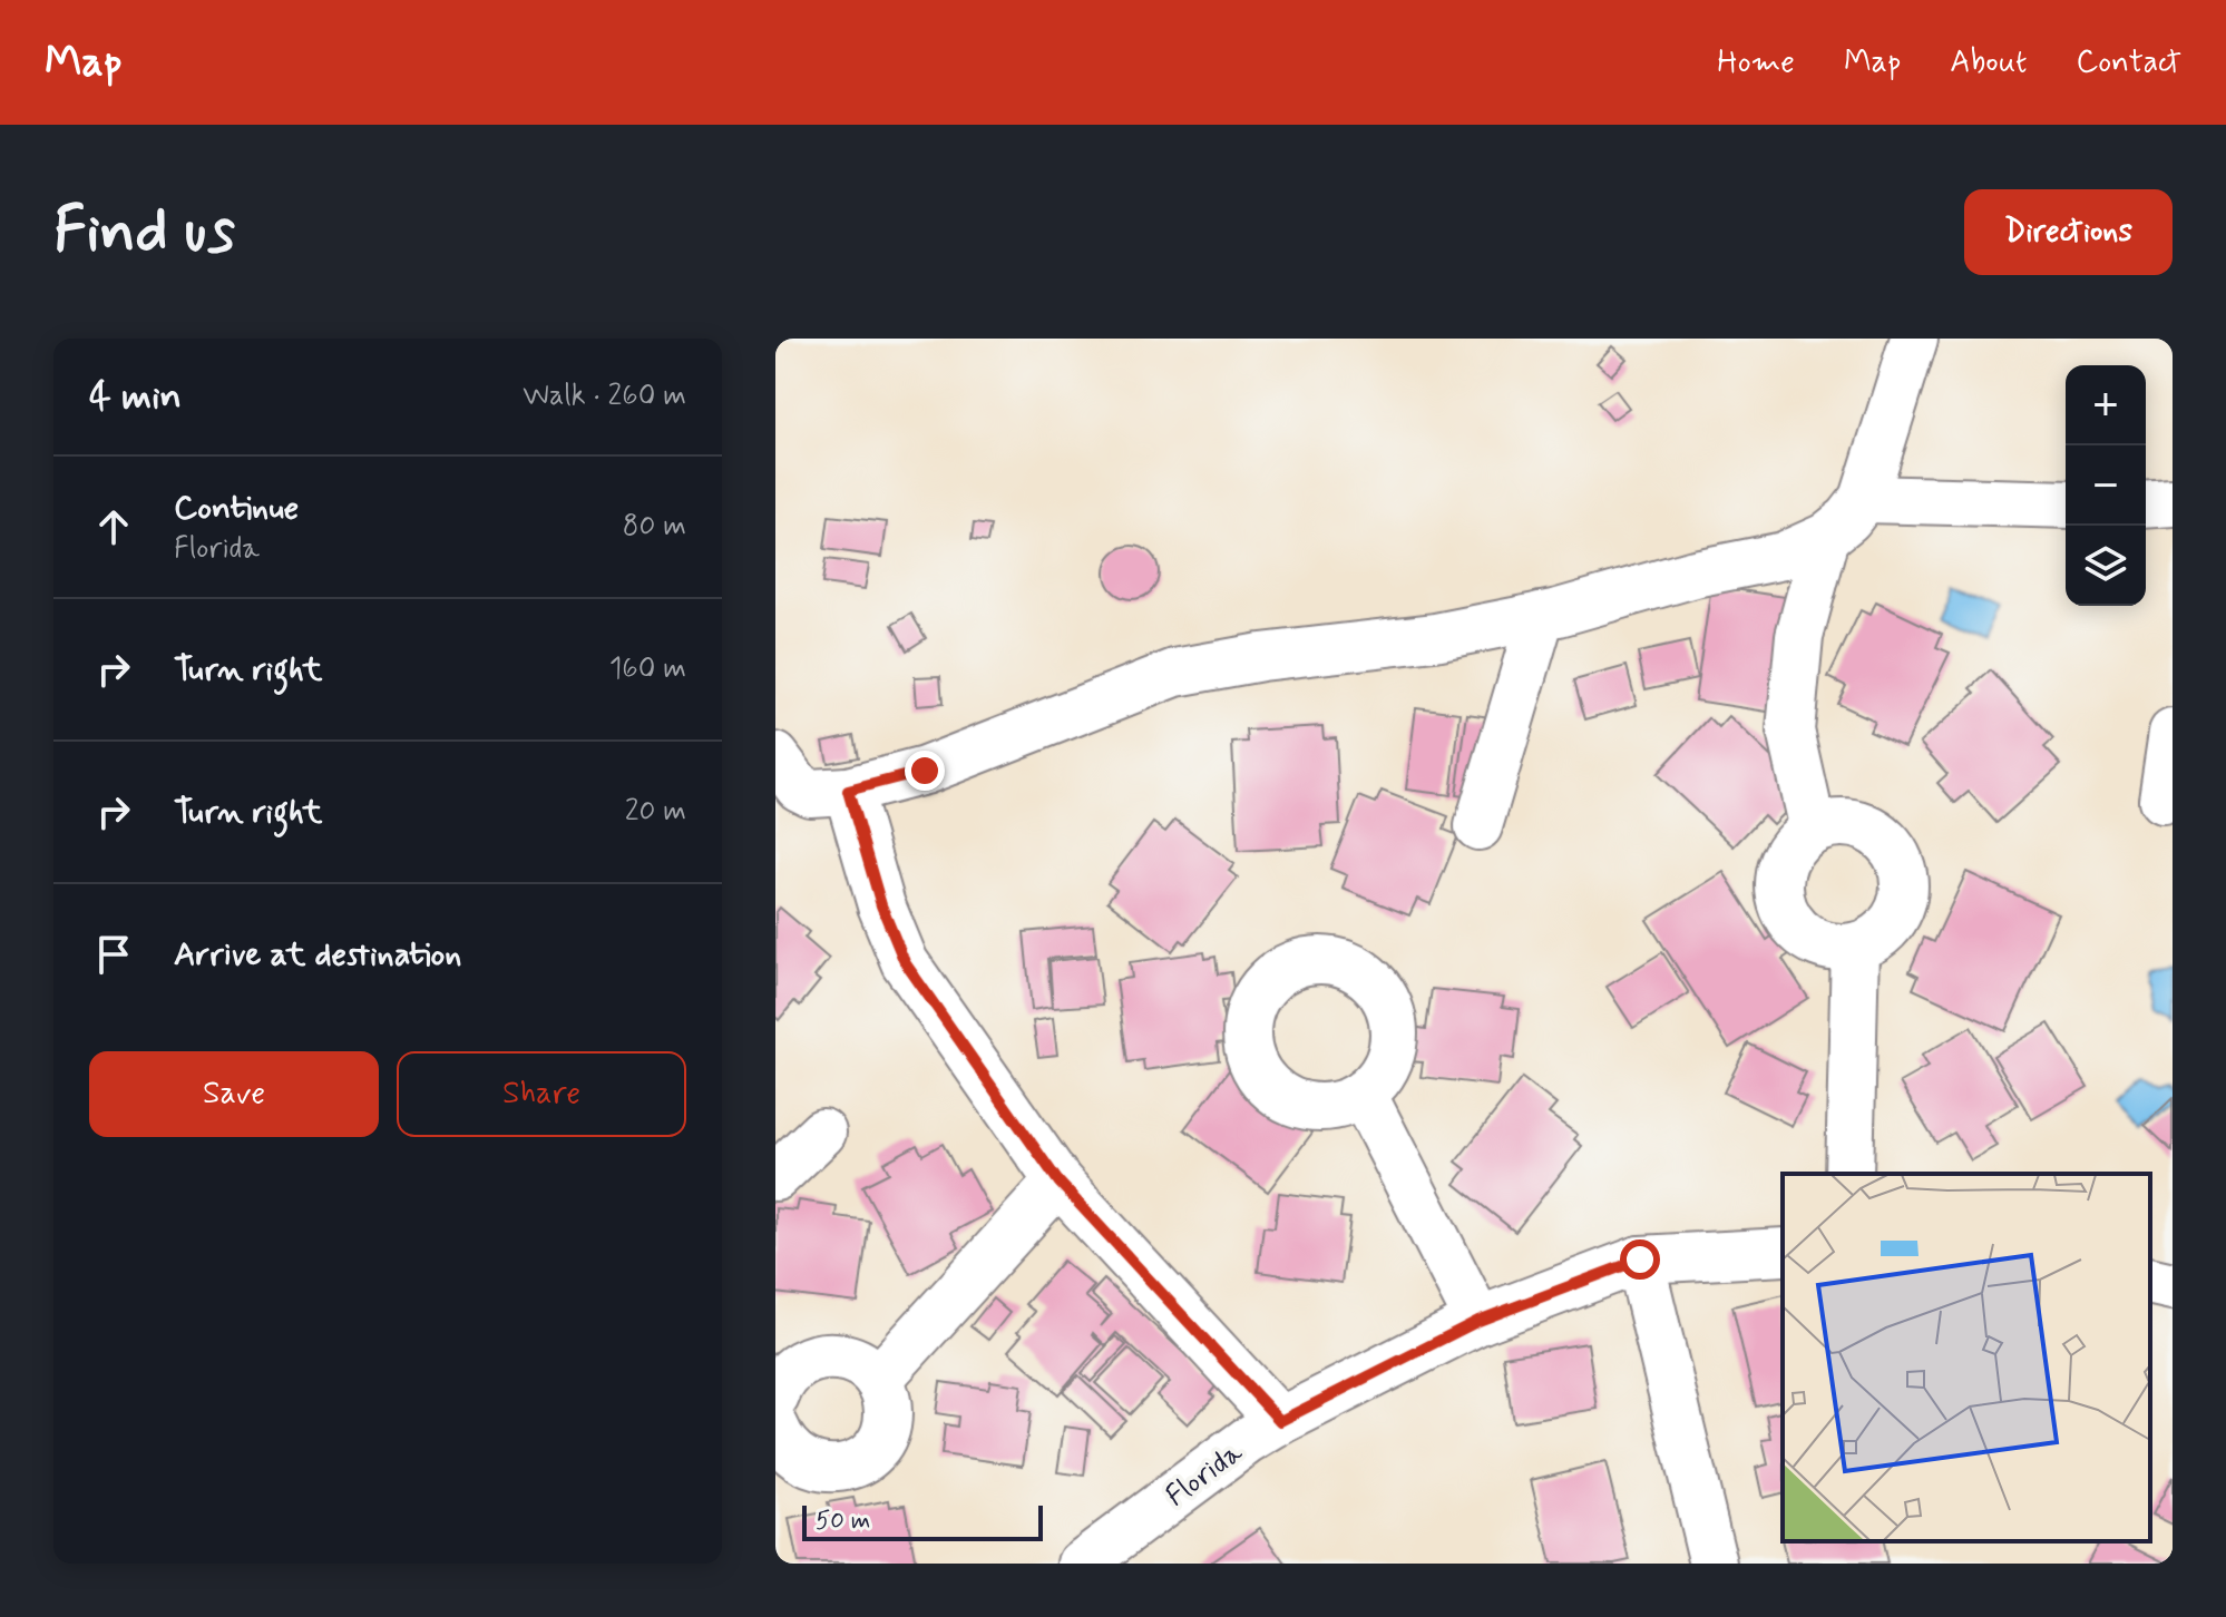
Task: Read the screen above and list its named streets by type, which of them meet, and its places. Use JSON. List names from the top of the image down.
{
  "streets": {
    "street": ["Florida"]
  },
  "scale_bar": "50 m",
  "page": {
    "header": "Map",
    "nav": [
      "Home",
      "Map",
      "About",
      "Contact"
    ],
    "buttons": [
      "Directions",
      ["Save", "Share"]
    ],
    "title": "Find us",
    "heading": ["4 min", "Walk · 260 m"],
    "map_buttons": ["+", "−"],
    "list": [
      ["Continue", "Florida", "80 m"],
      ["Turn right", "160 m"],
      ["Turn right", "20 m"],
      "Arrive at destination"
    ],
    "scale": "50 m"
  }
}
